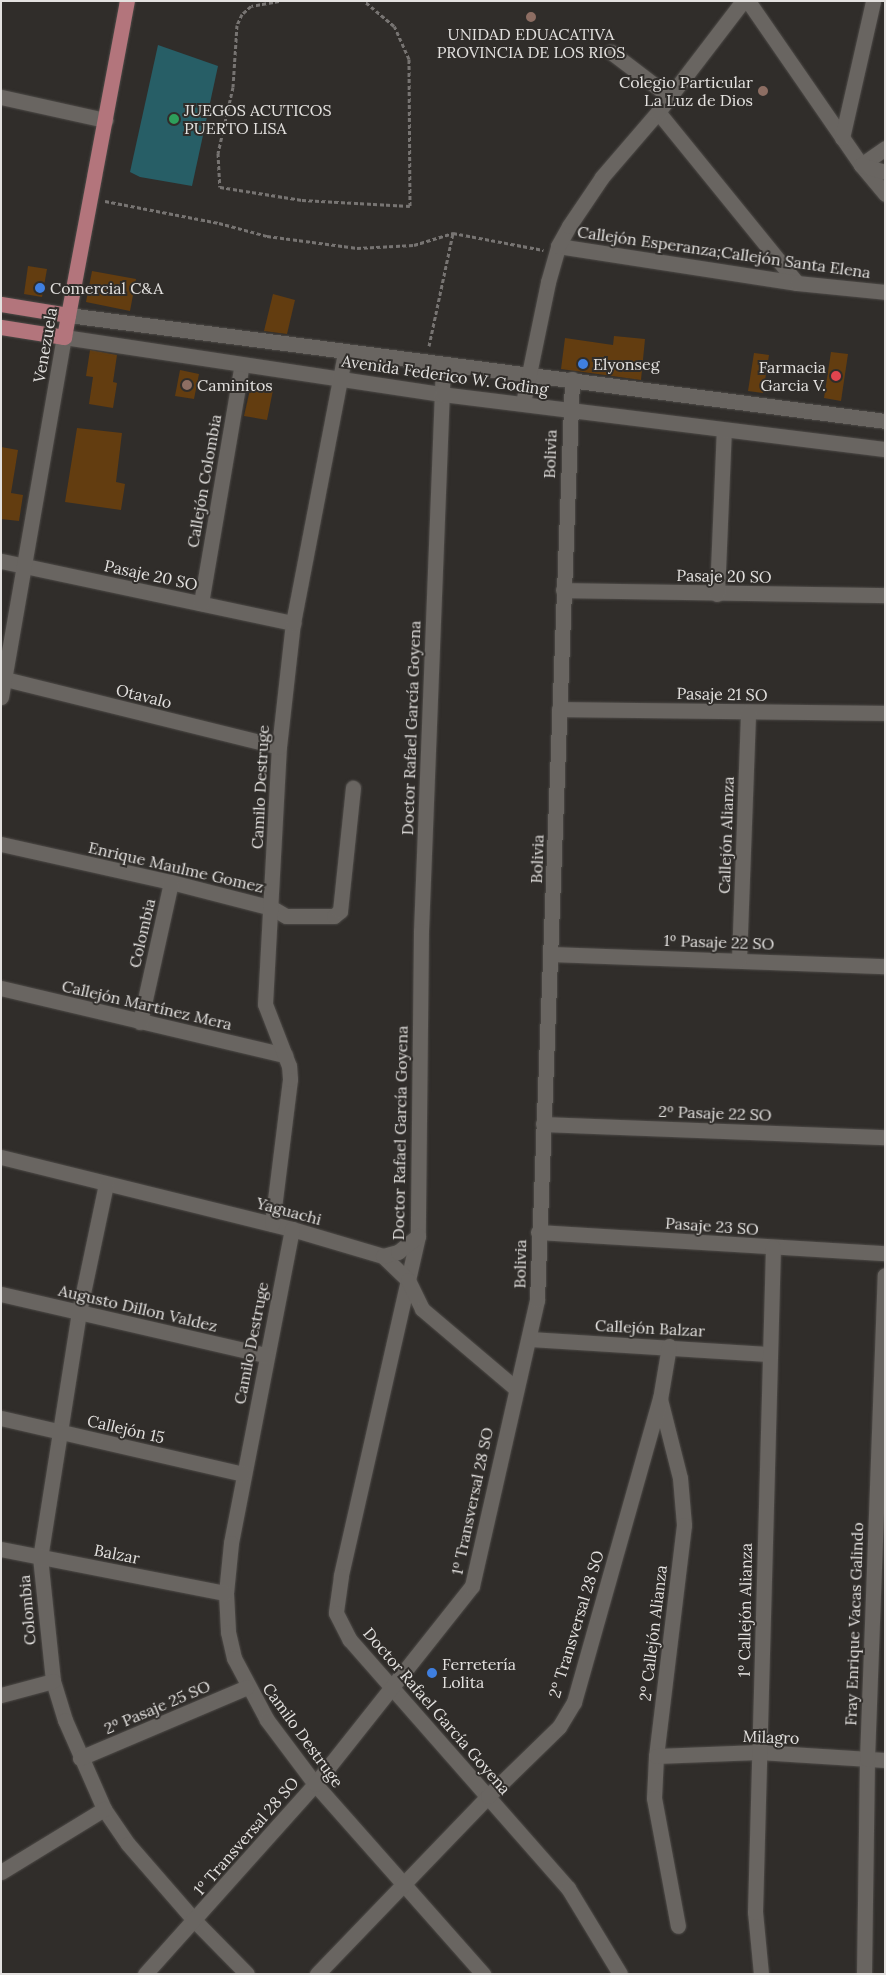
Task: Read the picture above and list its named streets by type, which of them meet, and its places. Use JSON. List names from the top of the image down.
{
  "streets": {
    "main road": ["Venezuela", "Avenida Federico W. Goding"],
    "street": [
      "Callejón Esperanza;Callejón Santa Elena",
      "Bolivia",
      "Callejón Colombia",
      "Pasaje 20 SO",
      "Pasaje 21 SO",
      "Otavalo",
      "Doctor Rafael García Goyena",
      "Camilo Destruge",
      "Callejón Alianza",
      "Enrique Maulme Gomez",
      "Colombia",
      "1º Pasaje 22 SO",
      "Callejón Martínez Mera",
      "2º Pasaje 22 SO",
      "Yaguachi",
      "Pasaje 23 SO",
      "Augusto Dillon Valdez",
      "Callejón Balzar",
      "Callejón 15",
      "1º Transversal 28 SO",
      "Balzar",
      "1º Callejón Alianza",
      "2º Transversal 28 SO",
      "Fray Enrique Vacas Galindo",
      "2º Callejón Alianza",
      "2º Pasaje 25 SO",
      "Milagro"
    ]
  },
  "crossings": [
    ["Venezuela", "Avenida Federico W. Goding"],
    ["Venezuela", "Pasaje 20 SO"],
    ["Venezuela", "Otavalo"],
    ["Avenida Federico W. Goding", "Bolivia"],
    ["Avenida Federico W. Goding", "Callejón Colombia"],
    ["Avenida Federico W. Goding", "Doctor Rafael García Goyena"],
    ["Avenida Federico W. Goding", "Camilo Destruge"],
    ["Bolivia", "Pasaje 20 SO"],
    ["Bolivia", "Pasaje 21 SO"],
    ["Bolivia", "1º Pasaje 22 SO"],
    ["Bolivia", "2º Pasaje 22 SO"],
    ["Bolivia", "Pasaje 23 SO"],
    ["Bolivia", "Callejón Balzar"],
    ["Bolivia", "1º Transversal 28 SO"],
    ["Callejón Colombia", "Pasaje 20 SO"],
    ["Pasaje 20 SO", "Camilo Destruge"],
    ["Pasaje 21 SO", "Callejón Alianza"],
    ["Otavalo", "Camilo Destruge"],
    ["Doctor Rafael García Goyena", "Yaguachi"],
    ["Doctor Rafael García Goyena", "1º Transversal 28 SO"],
    ["Doctor Rafael García Goyena", "2º Transversal 28 SO"],
    ["Camilo Destruge", "Enrique Maulme Gomez"],
    ["Camilo Destruge", "Callejón Martínez Mera"],
    ["Camilo Destruge", "Yaguachi"],
    ["Camilo Destruge", "Augusto Dillon Valdez"],
    ["Camilo Destruge", "Callejón 15"],
    ["Camilo Destruge", "1º Transversal 28 SO"],
    ["Camilo Destruge", "Balzar"],
    ["Camilo Destruge", "2º Transversal 28 SO"],
    ["Camilo Destruge", "2º Pasaje 25 SO"],
    ["Callejón Alianza", "1º Pasaje 22 SO"],
    ["Enrique Maulme Gomez", "Colombia"],
    ["Colombia", "Callejón Martínez Mera"],
    ["Colombia", "Yaguachi"],
    ["Colombia", "Augusto Dillon Valdez"],
    ["Colombia", "Callejón 15"],
    ["Colombia", "1º Transversal 28 SO"],
    ["Colombia", "Balzar"],
    ["Colombia", "2º Pasaje 25 SO"],
    ["Yaguachi", "1º Transversal 28 SO"],
    ["Pasaje 23 SO", "1º Callejón Alianza"],
    ["Callejón Balzar", "1º Transversal 28 SO"],
    ["Callejón Balzar", "1º Callejón Alianza"],
    ["Callejón Balzar", "2º Callejón Alianza"],
    ["1º Callejón Alianza", "Milagro"],
    ["2º Transversal 28 SO", "2º Callejón Alianza"],
    ["Fray Enrique Vacas Galindo", "Milagro"],
    ["2º Callejón Alianza", "Milagro"]
  ],
  "places": [
    "UNIDAD EDUACATIVA PROVINCIA DE LOS RIOS",
    "Colegio Particular La Luz de Dios",
    "JUEGOS ACUTICOS PUERTO LISA",
    "Comercial C&A",
    "Elyonseg",
    "Farmacia Garcia V.",
    "Caminitos",
    "Ferretería Lolita"
  ]
}
